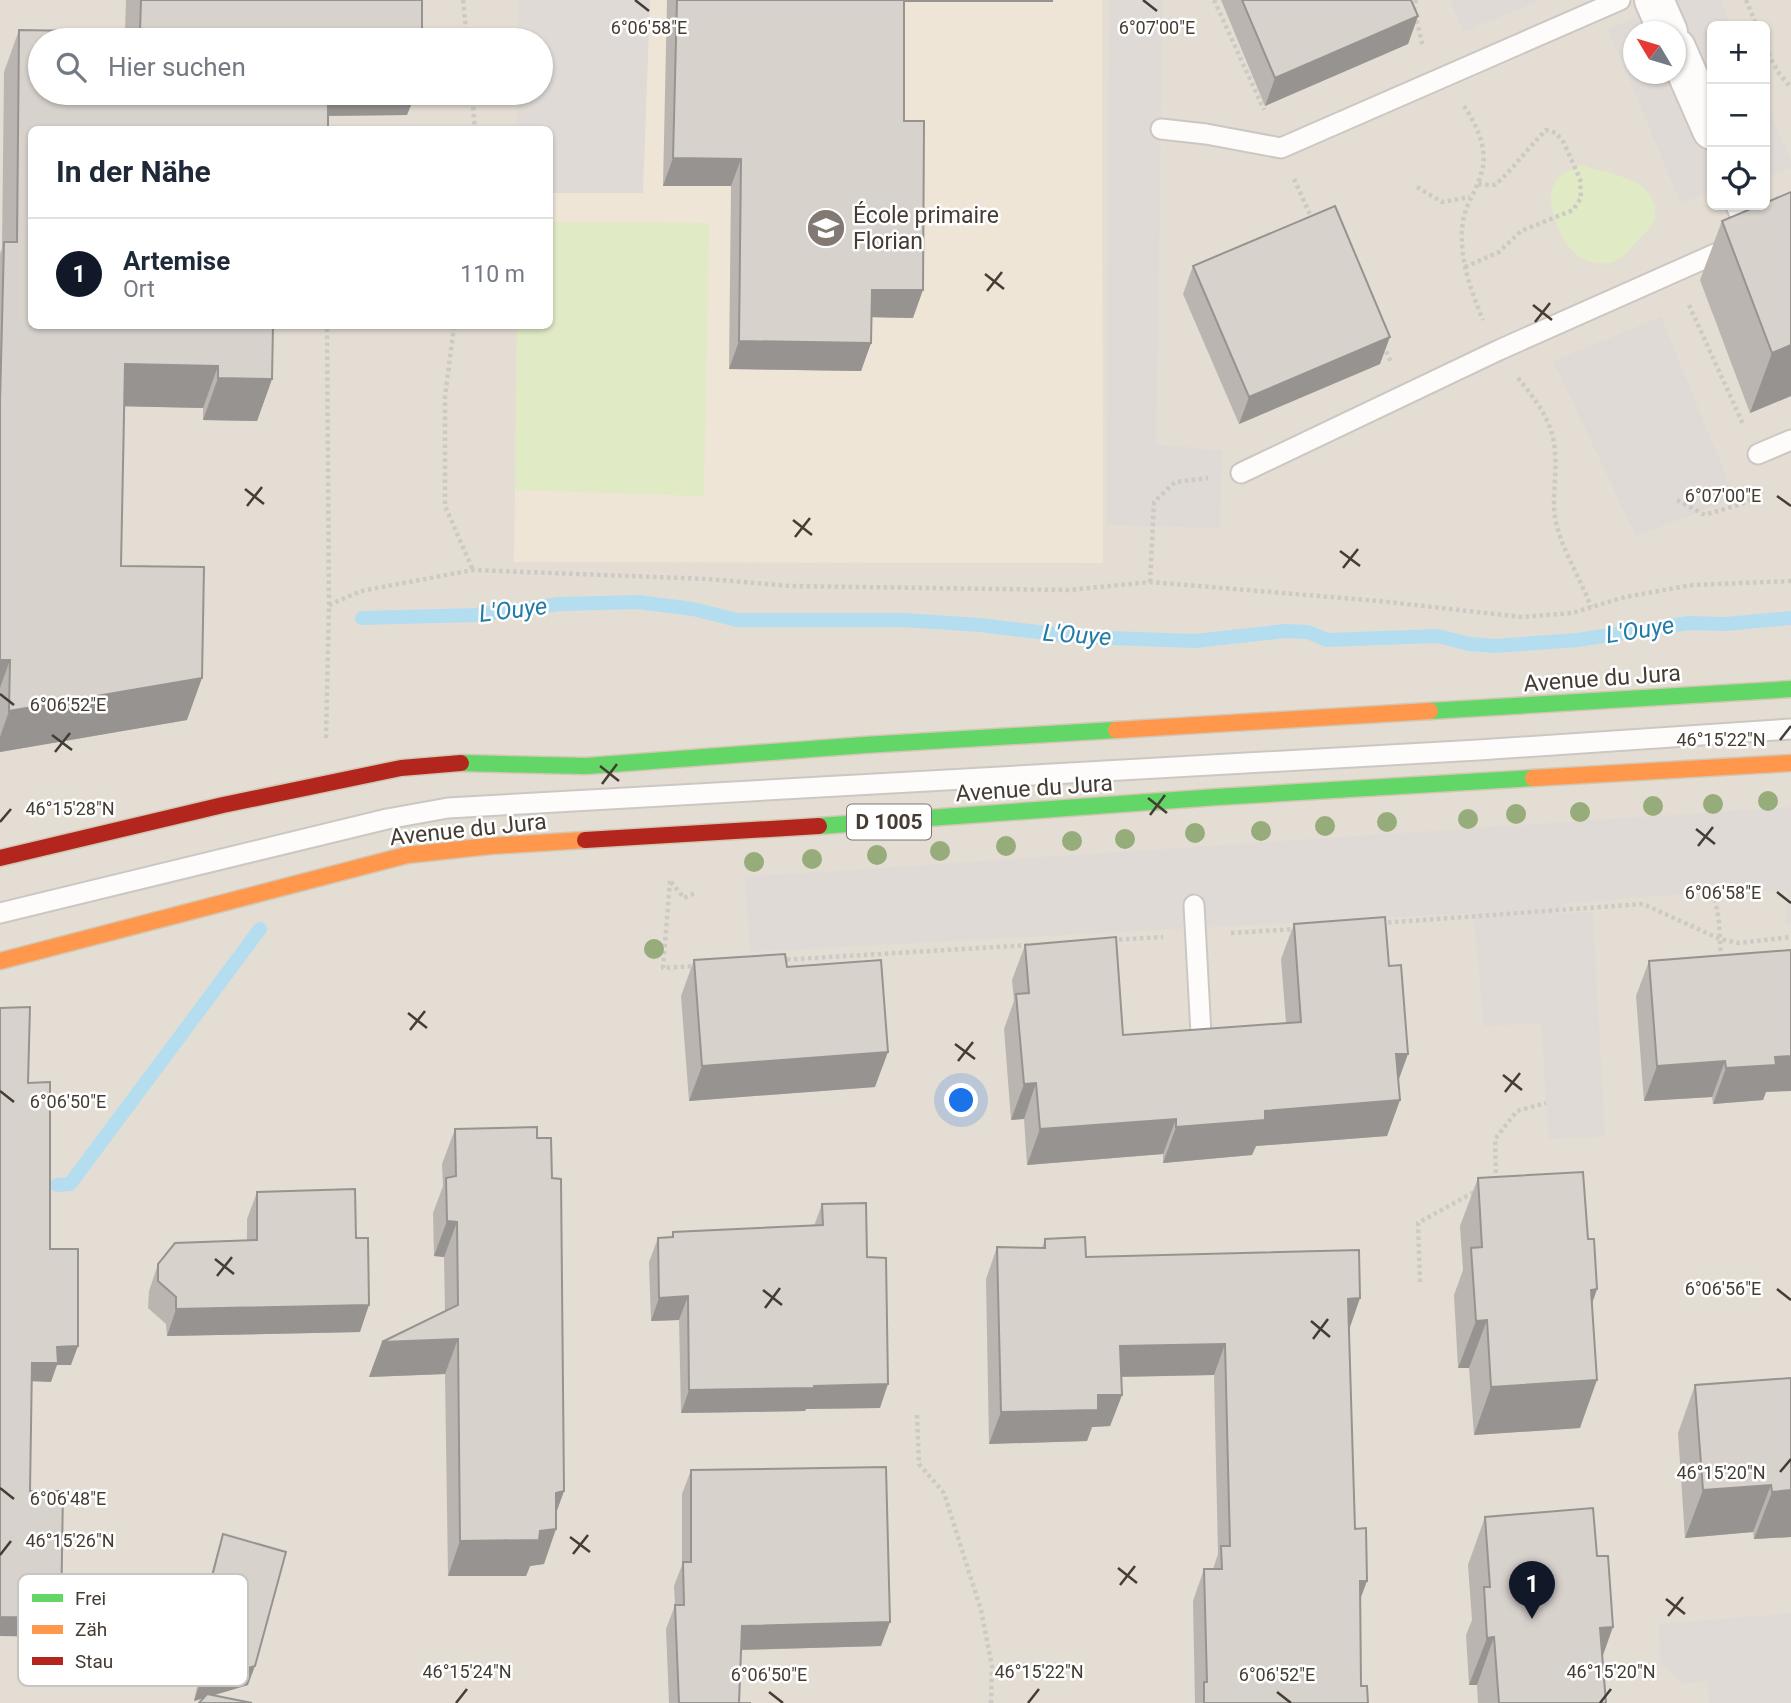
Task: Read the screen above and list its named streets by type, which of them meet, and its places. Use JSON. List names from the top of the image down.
{
  "streets": {
    "main road": ["Avenue du Jura", "D 1005"]
  },
  "water": ["L'Ouye"],
  "places": {
    "school or university": ["École primaire Florian"]
  },
  "legend": ["Frei", "Zäh", "Stau"],
  "north": "top left",
  "page": {
    "map_buttons": ["+", "−"],
    "search": "Hier suchen",
    "heading": "In der Nähe",
    "list": [
      {
        "mark": "1",
        "name": "Artemise",
        "note": "Ort",
        "value": "110 m"
      }
    ],
    "pins": "1"
  },
  "coordinates": [
    "6°06'58\"E",
    "6°07'00\"E",
    "6°06'52\"E",
    "46°15'22\"N",
    "46°15'28\"N",
    "6°06'50\"E",
    "6°06'56\"E",
    "46°15'20\"N",
    "6°06'48\"E",
    "46°15'26\"N",
    "46°15'24\"N"
  ]
}
